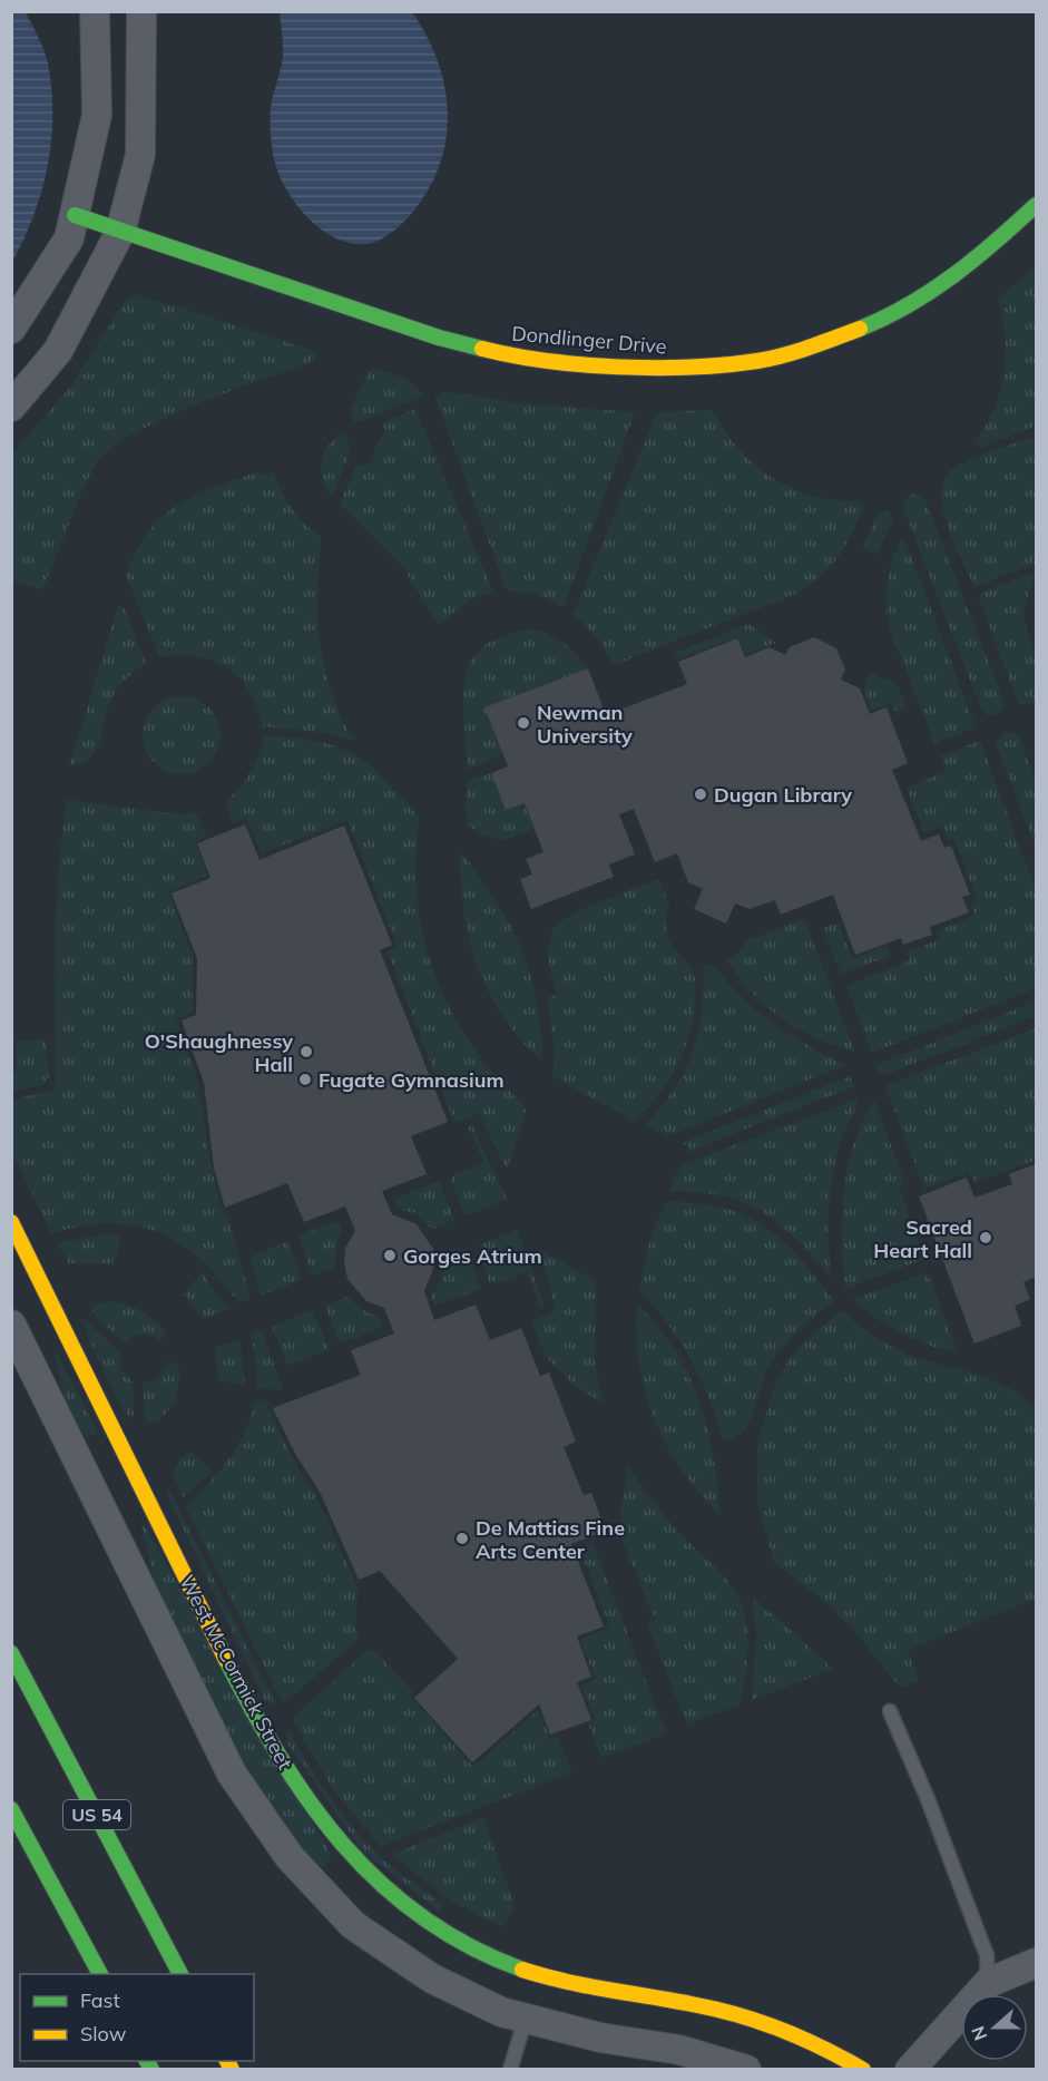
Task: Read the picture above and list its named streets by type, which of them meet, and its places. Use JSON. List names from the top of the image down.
{
  "streets": {
    "main road": ["Dondlinger Drive", "West McCormick Street", "US 54"]
  },
  "places": [
    "Newman University",
    "Dugan Library",
    "O'Shaughnessy Hall",
    "Fugate Gymnasium",
    "Sacred Heart Hall",
    "Gorges Atrium",
    "De Mattias Fine Arts Center"
  ],
  "legend": ["Fast", "Slow"],
  "north": "left"
}
